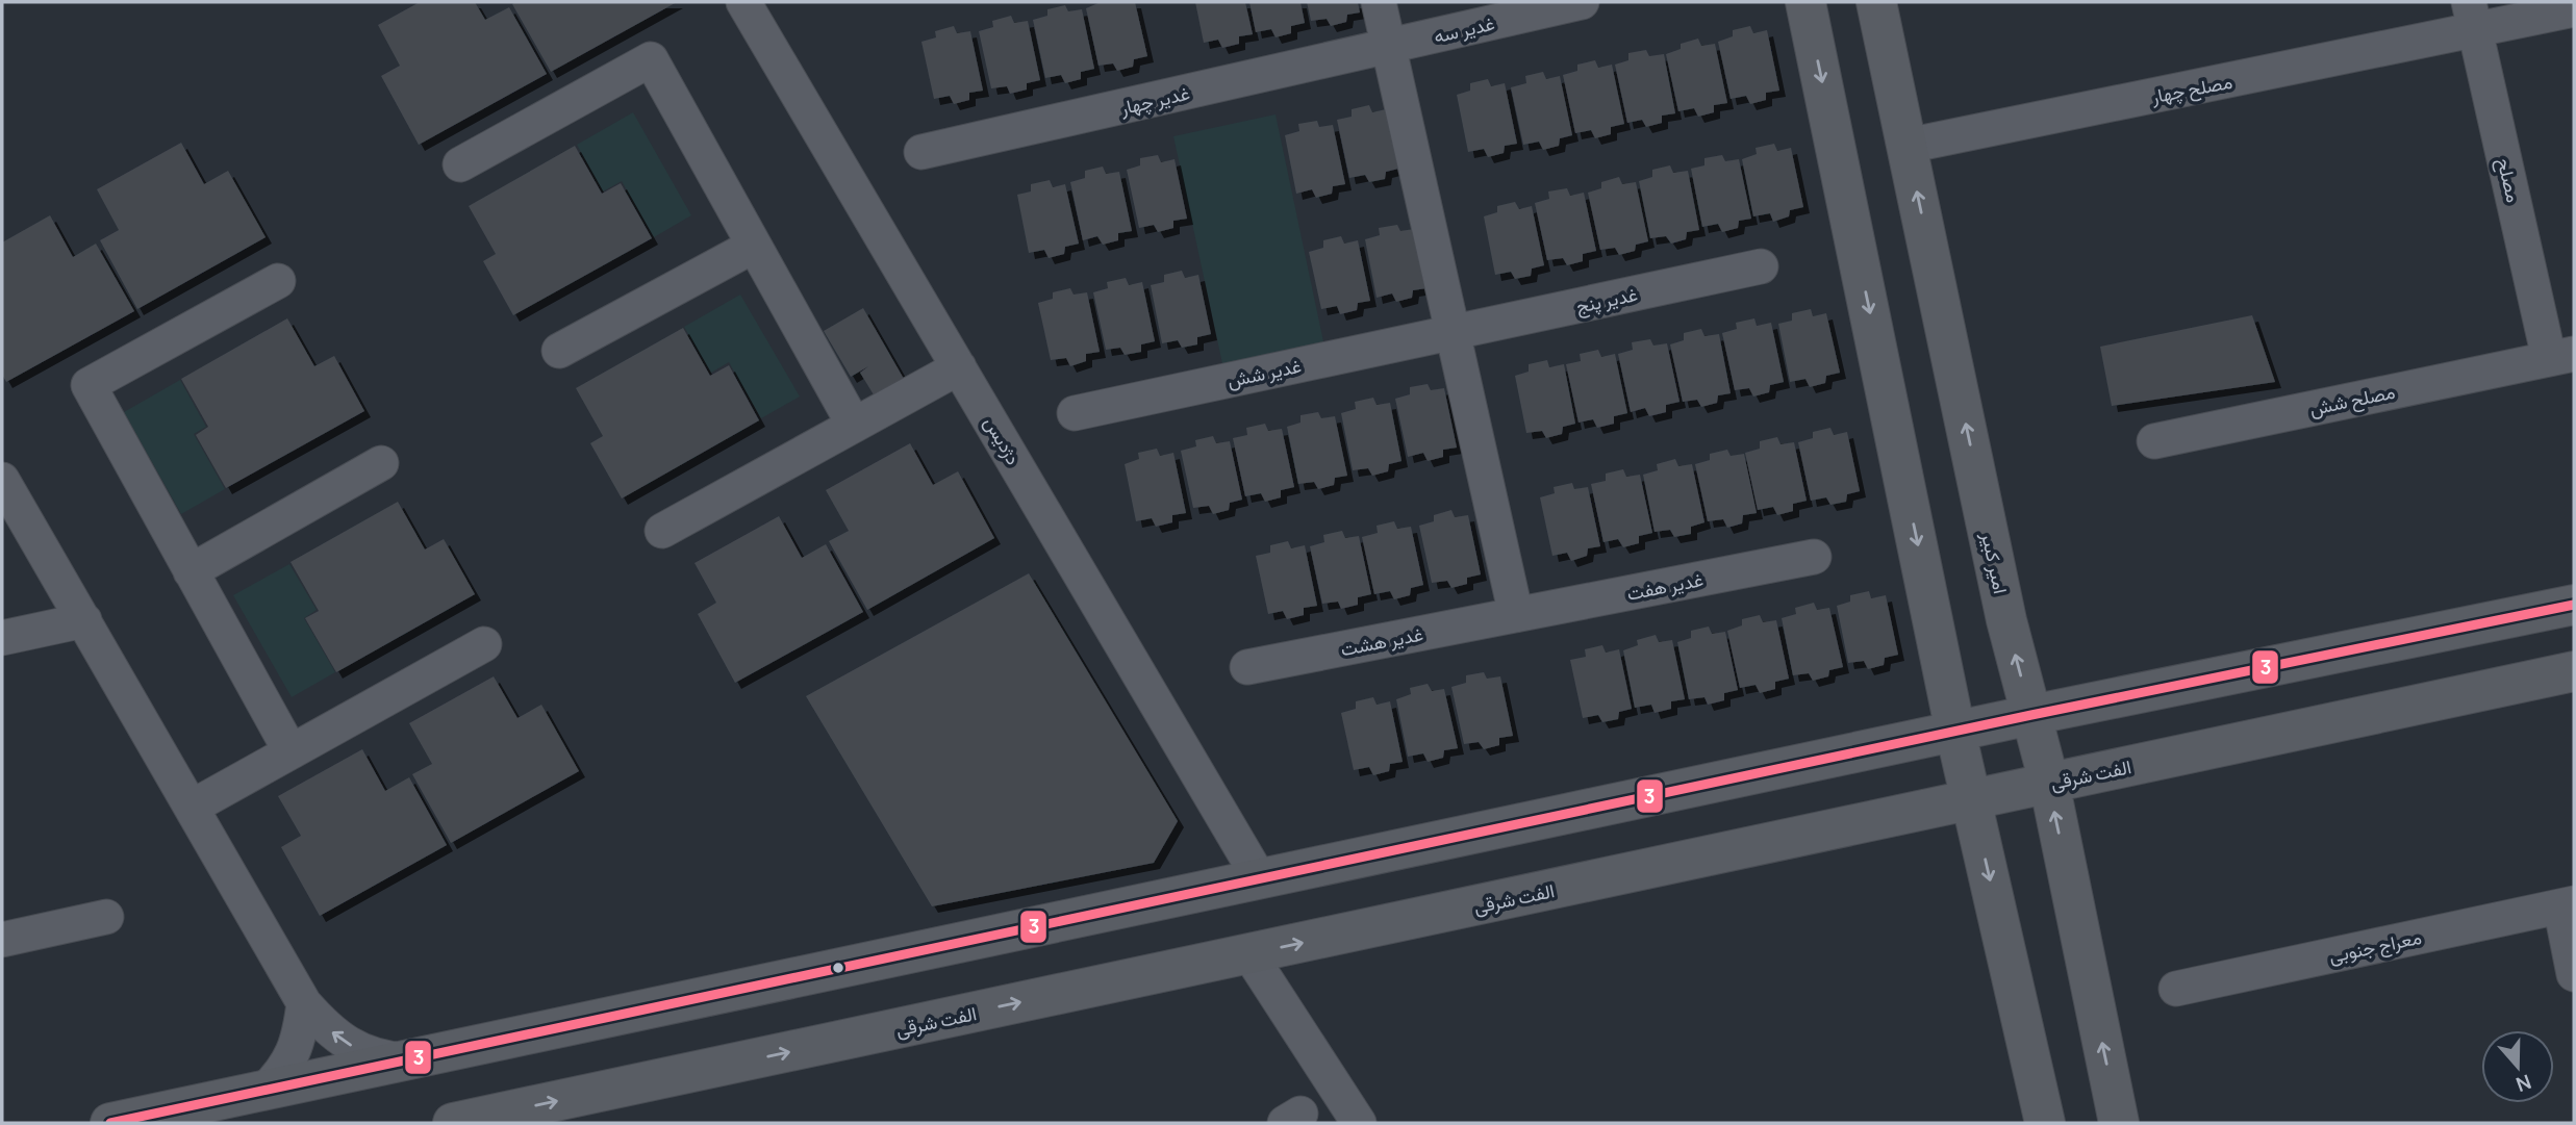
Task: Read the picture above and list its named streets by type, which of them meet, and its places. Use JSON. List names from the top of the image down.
{
  "streets": {
    "main road": ["امیر کبیر", "الفت شرقی"],
    "street": [
      "غدیر سه",
      "مصلح چهار",
      "غدیر چهار",
      "مصلح",
      "غدیر پنج",
      "غدیر شش",
      "مصلح شش",
      "دژدیس",
      "غدیر هفت",
      "غدیر هشت",
      "معراج جنوبی"
    ]
  },
  "crossings": [
    ["غدیر سه", "غدیر چهار"],
    ["مصلح چهار", "مصلح"],
    ["مصلح چهار", "امیر کبیر"],
    ["مصلح", "مصلح شش"],
    ["غدیر پنج", "غدیر شش"],
    ["امیر کبیر", "الفت شرقی"],
    ["غدیر هفت", "غدیر هشت"]
  ],
  "lines": ["transit line 3"],
  "north": "bottom"
}
